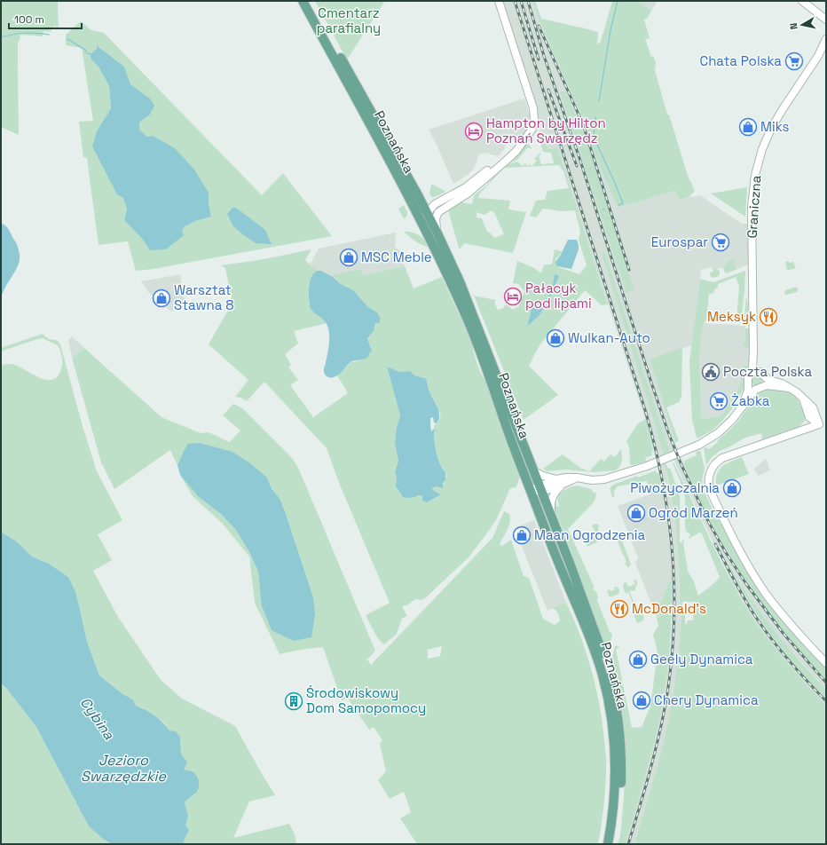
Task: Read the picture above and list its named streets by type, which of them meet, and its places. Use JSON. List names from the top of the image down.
{
  "streets": {
    "main road": ["Poznańska"],
    "street": ["Graniczna"]
  },
  "water": ["Cybina", "Jezioro Swarzędzkie"],
  "parks": ["Cmentarz parafialny"],
  "places": {
    "supermarket": ["Chata Polska", "Eurospar", "Żabka"],
    "shop": [
      "Miks",
      "MSC Meble",
      "Warsztat Stawna 8",
      "Wulkan-Auto",
      "Piwożyczalnia",
      "Ogród Marzeń",
      "Maan Ogrodzenia",
      "Geely Dynamica",
      "Chery Dynamica"
    ],
    "hotel": ["Hampton by Hilton Poznań Swarzędz", "Pałacyk pod lipami"],
    "restaurant": ["Meksyk", "McDonald's"],
    "public building": ["Poczta Polska"],
    "building": ["Środowiskowy Dom Samopomocy"]
  },
  "scale_bar": "100 m",
  "north": "left"
}
